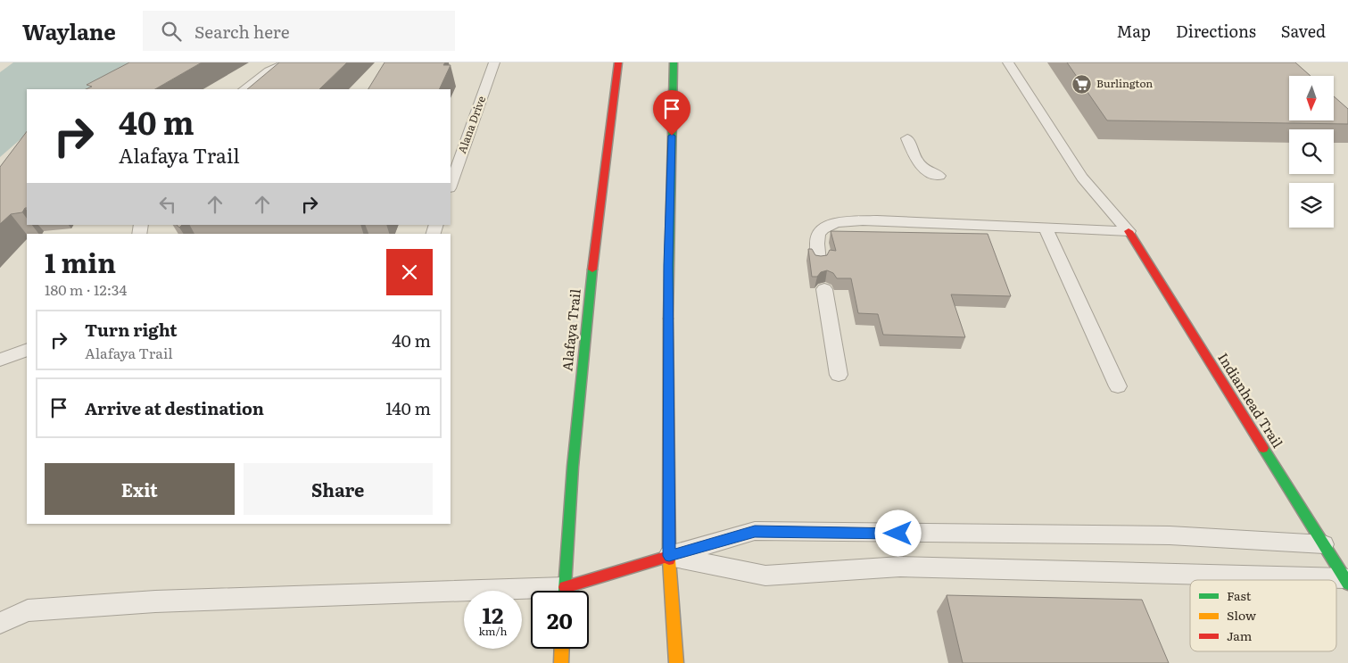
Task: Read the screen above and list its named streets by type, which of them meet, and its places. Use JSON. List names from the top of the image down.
{
  "streets": {
    "main road": ["Alafaya Trail", "Indianhead Trail"],
    "lane": ["Alana Drive"]
  },
  "places": {
    "supermarket": ["Burlington"]
  },
  "legend": ["Fast", "Slow", "Jam"],
  "north": "bottom",
  "page": {
    "header": "Waylane",
    "search": "Search here",
    "nav": ["Map", "Directions", "Saved"],
    "turn": ["40 m", "Alafaya Trail"],
    "heading": ["1 min", "180 m · 12:34"],
    "list": [
      {
        "name": "Turn right",
        "note": "Alafaya Trail",
        "value": "40 m"
      },
      {
        "name": "Arrive at destination",
        "value": "140 m"
      }
    ],
    "buttons": ["Exit", "Share"],
    "speed": "12 km/h",
    "limit": "20"
  }
}
